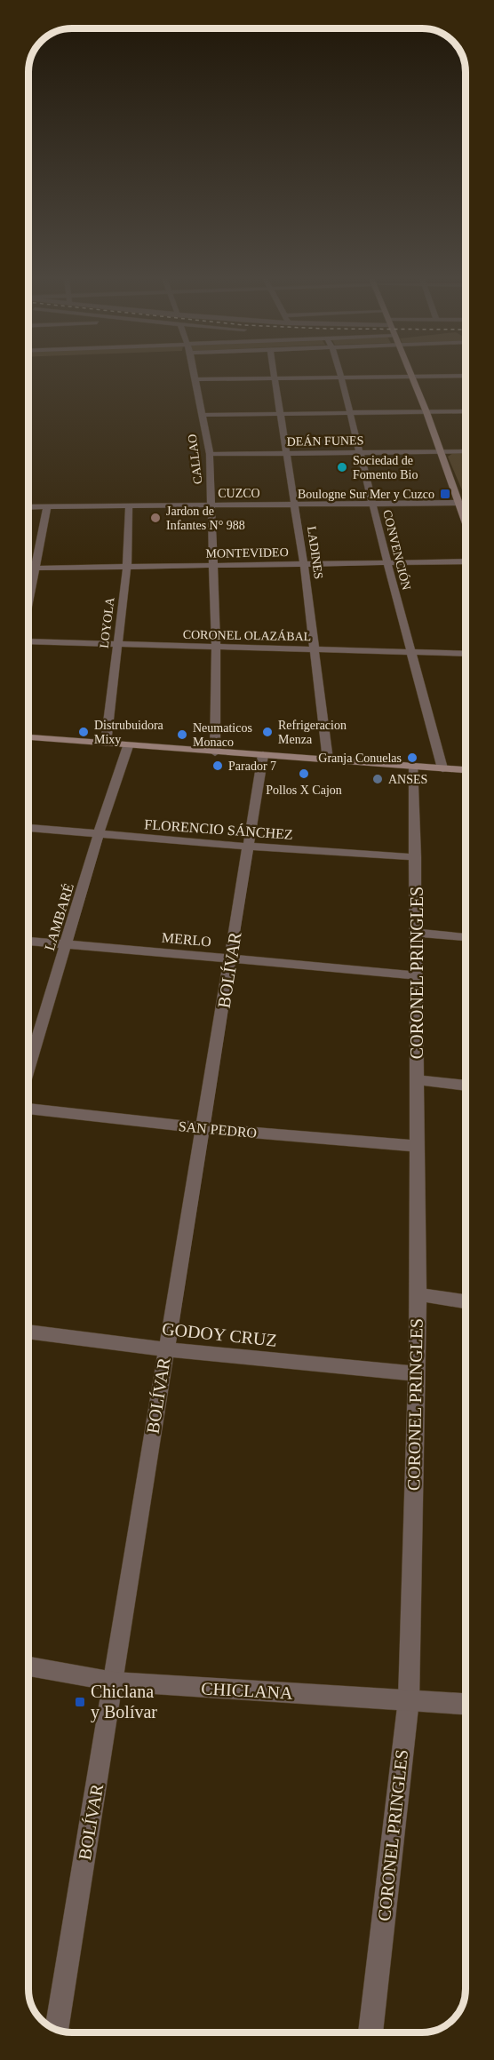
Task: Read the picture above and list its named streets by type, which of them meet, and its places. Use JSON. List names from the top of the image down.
{
  "streets": {
    "street": [
      "DEÁN FUNES",
      "CALLAO",
      "CUZCO",
      "CONVENCIÓN",
      "MONTEVIDEO",
      "LADINES",
      "LOYOLA",
      "CORONEL OLAZÁBAL",
      "FLORENCIO SÁNCHEZ",
      "LAMBARÉ",
      "MERLO",
      "BOLÍVAR",
      "CORONEL PRINGLES",
      "SAN PEDRO",
      "GODOY CRUZ",
      "CHICLANA"
    ]
  },
  "crossings": [
    ["DEÁN FUNES", "CALLAO"],
    ["DEÁN FUNES", "CONVENCIÓN"],
    ["DEÁN FUNES", "LADINES"],
    ["CALLAO", "CUZCO"],
    ["CALLAO", "MONTEVIDEO"],
    ["CALLAO", "CORONEL OLAZÁBAL"],
    ["CUZCO", "CONVENCIÓN"],
    ["CUZCO", "LADINES"],
    ["CUZCO", "LOYOLA"],
    ["CONVENCIÓN", "MONTEVIDEO"],
    ["CONVENCIÓN", "CORONEL OLAZÁBAL"],
    ["MONTEVIDEO", "LADINES"],
    ["MONTEVIDEO", "LOYOLA"],
    ["LADINES", "CORONEL OLAZÁBAL"],
    ["LOYOLA", "CORONEL OLAZÁBAL"],
    ["FLORENCIO SÁNCHEZ", "LAMBARÉ"],
    ["FLORENCIO SÁNCHEZ", "BOLÍVAR"],
    ["FLORENCIO SÁNCHEZ", "CORONEL PRINGLES"],
    ["LAMBARÉ", "MERLO"],
    ["MERLO", "BOLÍVAR"],
    ["MERLO", "CORONEL PRINGLES"],
    ["BOLÍVAR", "SAN PEDRO"],
    ["BOLÍVAR", "GODOY CRUZ"],
    ["BOLÍVAR", "CHICLANA"],
    ["CORONEL PRINGLES", "SAN PEDRO"],
    ["CORONEL PRINGLES", "GODOY CRUZ"],
    ["CORONEL PRINGLES", "CHICLANA"]
  ],
  "places": {
    "other": [
      "Sociedad de Fomento Bio",
      "Jardon de Infantes N° 988",
      "Distrubuidora Mixy",
      "Refrigeracion Menza",
      "Neumaticos Monaco",
      "Granja Conuelas",
      "Parador 7",
      "Pollos X Cajon",
      "ANSES"
    ],
    "transit": ["Boulogne Sur Mer y Cuzco", "Chiclana y Bolívar"]
  }
}
